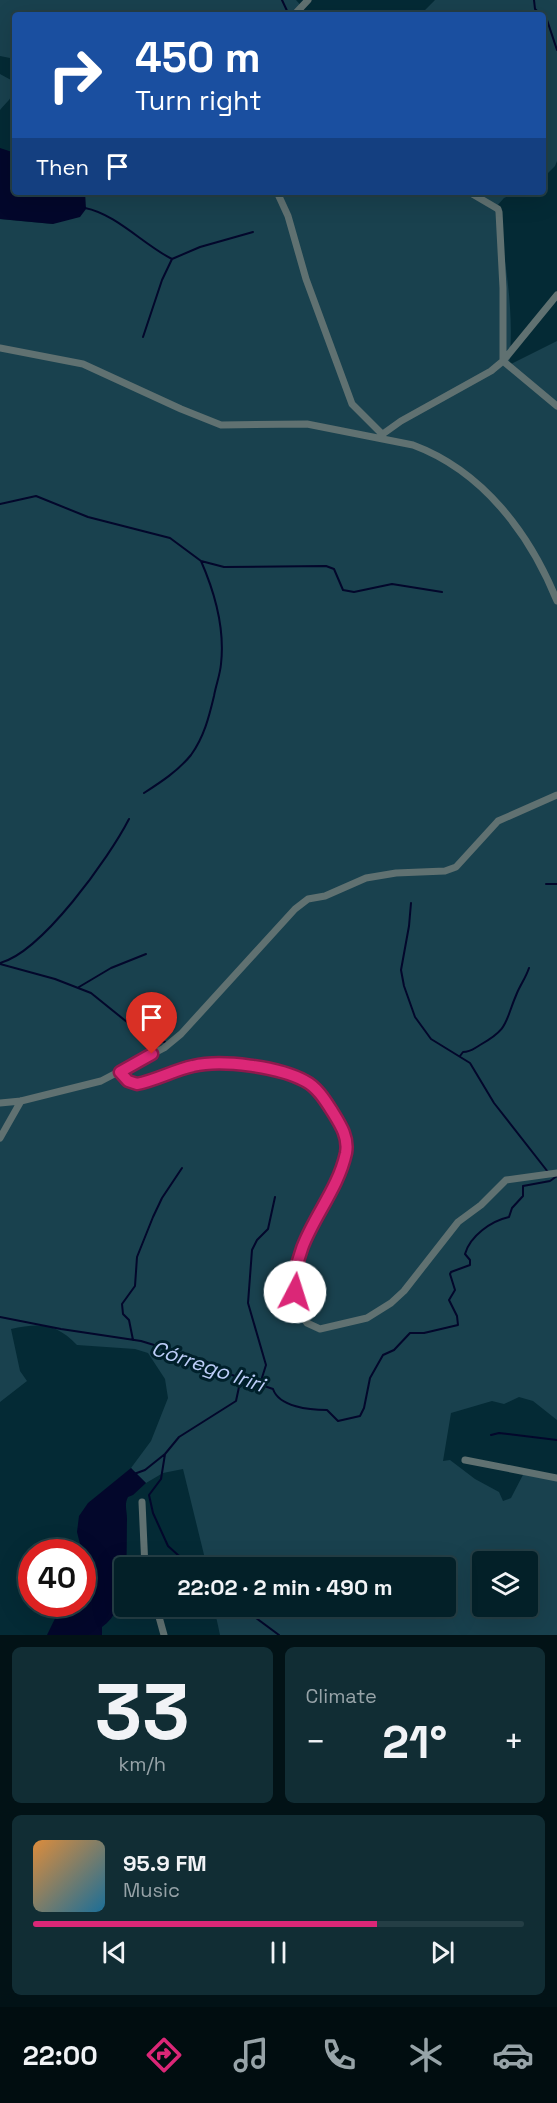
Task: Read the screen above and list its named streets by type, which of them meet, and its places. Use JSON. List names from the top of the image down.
{
  "water": ["Córrego Iriri"],
  "page": {
    "turn": ["450 m", "Turn right"],
    "then": "Then",
    "limit": "40",
    "trip": "22:02 · 2 min · 490 m",
    "tile": [
      ["33", "km/h"],
      "Climate"
    ],
    "heat": ["−", "21°", "+"],
    "song": ["95.9 FM", "Music"],
    "tabs": "22:00"
  }
}
